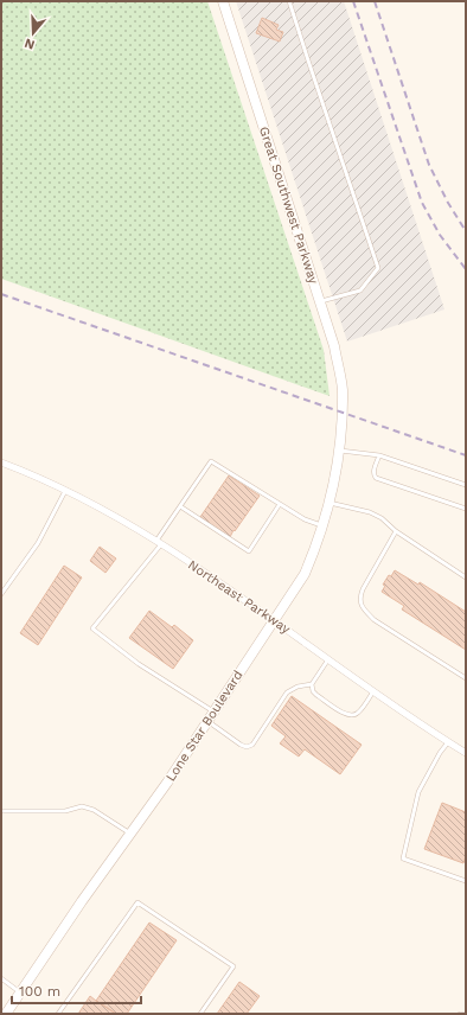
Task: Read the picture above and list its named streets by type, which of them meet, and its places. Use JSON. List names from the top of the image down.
{
  "streets": {
    "street": ["Great Southwest Parkway", "Northeast Parkway", "Lone Star Boulevard"]
  },
  "crossings": [
    ["Great Southwest Parkway", "Lone Star Boulevard"],
    ["Northeast Parkway", "Lone Star Boulevard"]
  ],
  "scale_bar": "100 m",
  "north": "bottom"
}
